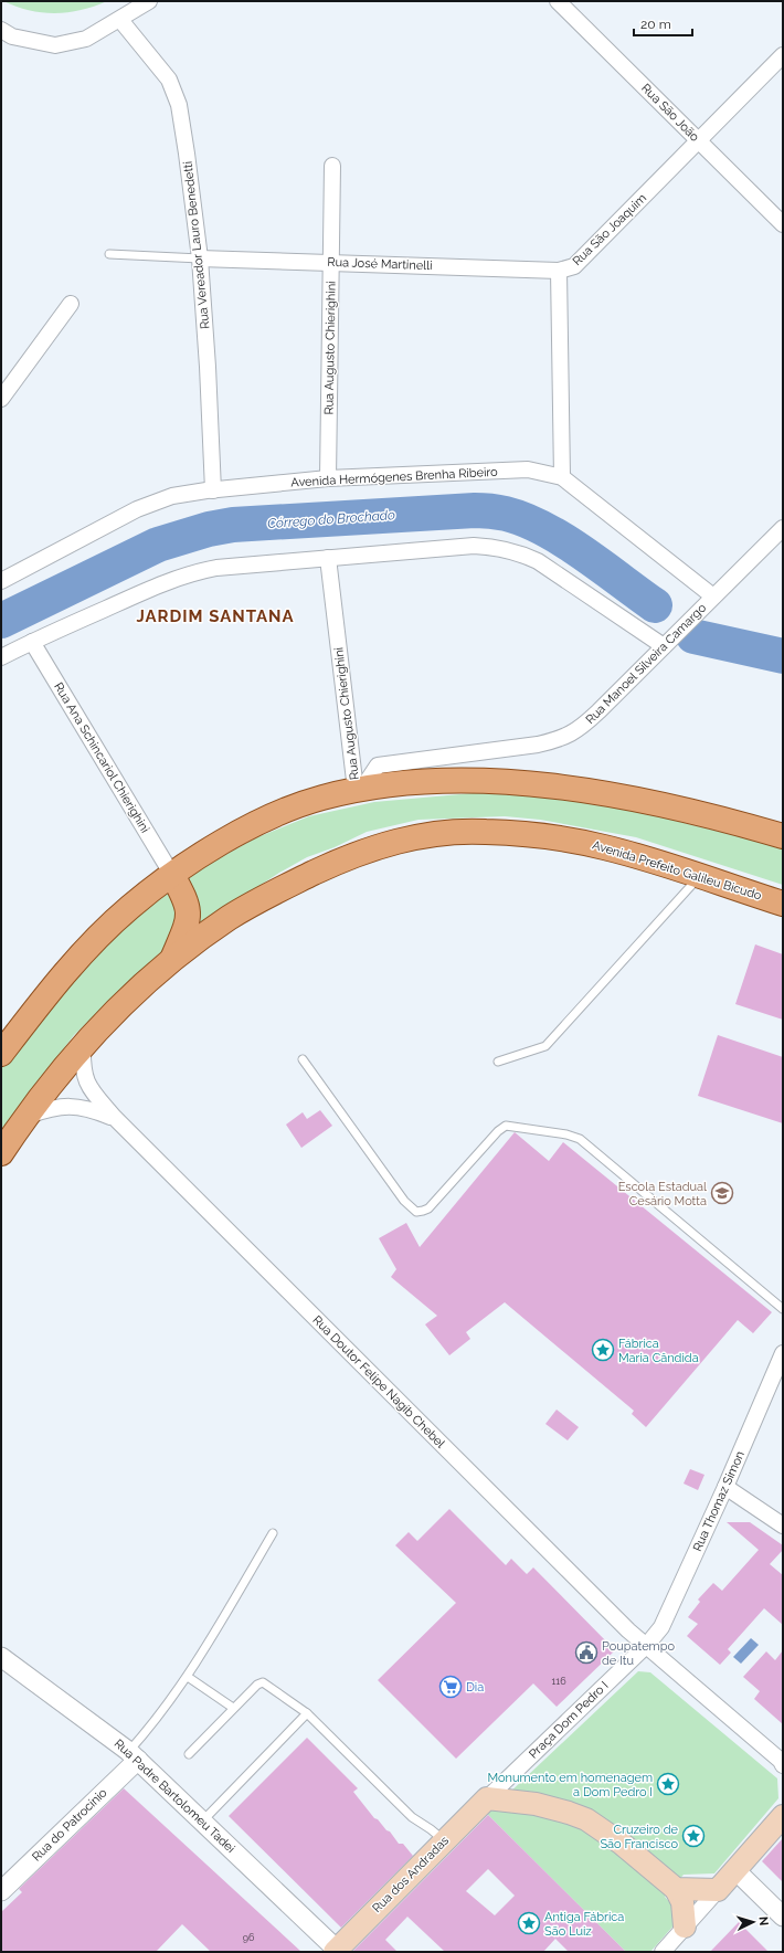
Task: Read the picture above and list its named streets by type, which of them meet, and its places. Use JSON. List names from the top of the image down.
{
  "streets": {
    "main road": ["Avenida Prefeito Galileu Bicudo", "Rua dos Andradas"],
    "street": [
      "Rua São João",
      "Rua São Joaquim",
      "Rua Vereador Lauro Benedetti",
      "Rua José Martinelli",
      "Rua Augusto Chierighini",
      "Avenida Hermógenes Brenha Ribeiro",
      "Rua Manoel Silveira Camargo",
      "Rua Ana Schincariol Chierighini",
      "Rua Doutor Felipe Nagib Chebel",
      "Rua Thomaz Simon",
      "Praça Dom Pedro I",
      "Rua Padre Bartolomeu Tadei",
      "Rua do Patrocínio"
    ]
  },
  "crossings": [
    ["Rua São João", "Rua São Joaquim"],
    ["Rua São Joaquim", "Rua José Martinelli"],
    ["Rua São Joaquim", "Avenida Hermógenes Brenha Ribeiro"],
    ["Rua Vereador Lauro Benedetti", "Rua José Martinelli"],
    ["Rua Vereador Lauro Benedetti", "Avenida Hermógenes Brenha Ribeiro"],
    ["Rua José Martinelli", "Rua Augusto Chierighini"],
    ["Rua Augusto Chierighini", "Avenida Hermógenes Brenha Ribeiro"],
    ["Rua Augusto Chierighini", "Rua Manoel Silveira Camargo"],
    ["Avenida Hermógenes Brenha Ribeiro", "Rua Manoel Silveira Camargo"],
    ["Avenida Prefeito Galileu Bicudo", "Rua Doutor Felipe Nagib Chebel"],
    ["Rua Doutor Felipe Nagib Chebel", "Rua Thomaz Simon"],
    ["Rua Doutor Felipe Nagib Chebel", "Praça Dom Pedro I"],
    ["Rua Thomaz Simon", "Praça Dom Pedro I"],
    ["Praça Dom Pedro I", "Rua dos Andradas"],
    ["Rua Padre Bartolomeu Tadei", "Rua do Patrocínio"],
    ["Rua Padre Bartolomeu Tadei", "Rua dos Andradas"]
  ],
  "districts": ["JARDIM SANTANA"],
  "water": ["Córrego do Brochado"],
  "places": {
    "school or university": ["Escola Estadual Cesário Motta"],
    "place": [
      "Fábrica Maria Cândida",
      "Monumento em homenagem a Dom Pedro I",
      "Cruzeiro de São Francisco",
      "Antiga Fábrica São Luiz"
    ],
    "public building": ["Poupatempo de Itu"],
    "supermarket": ["Dia"]
  },
  "house_numbers": ["116", "96"],
  "scale_bar": "20 m",
  "north": "right"
}
